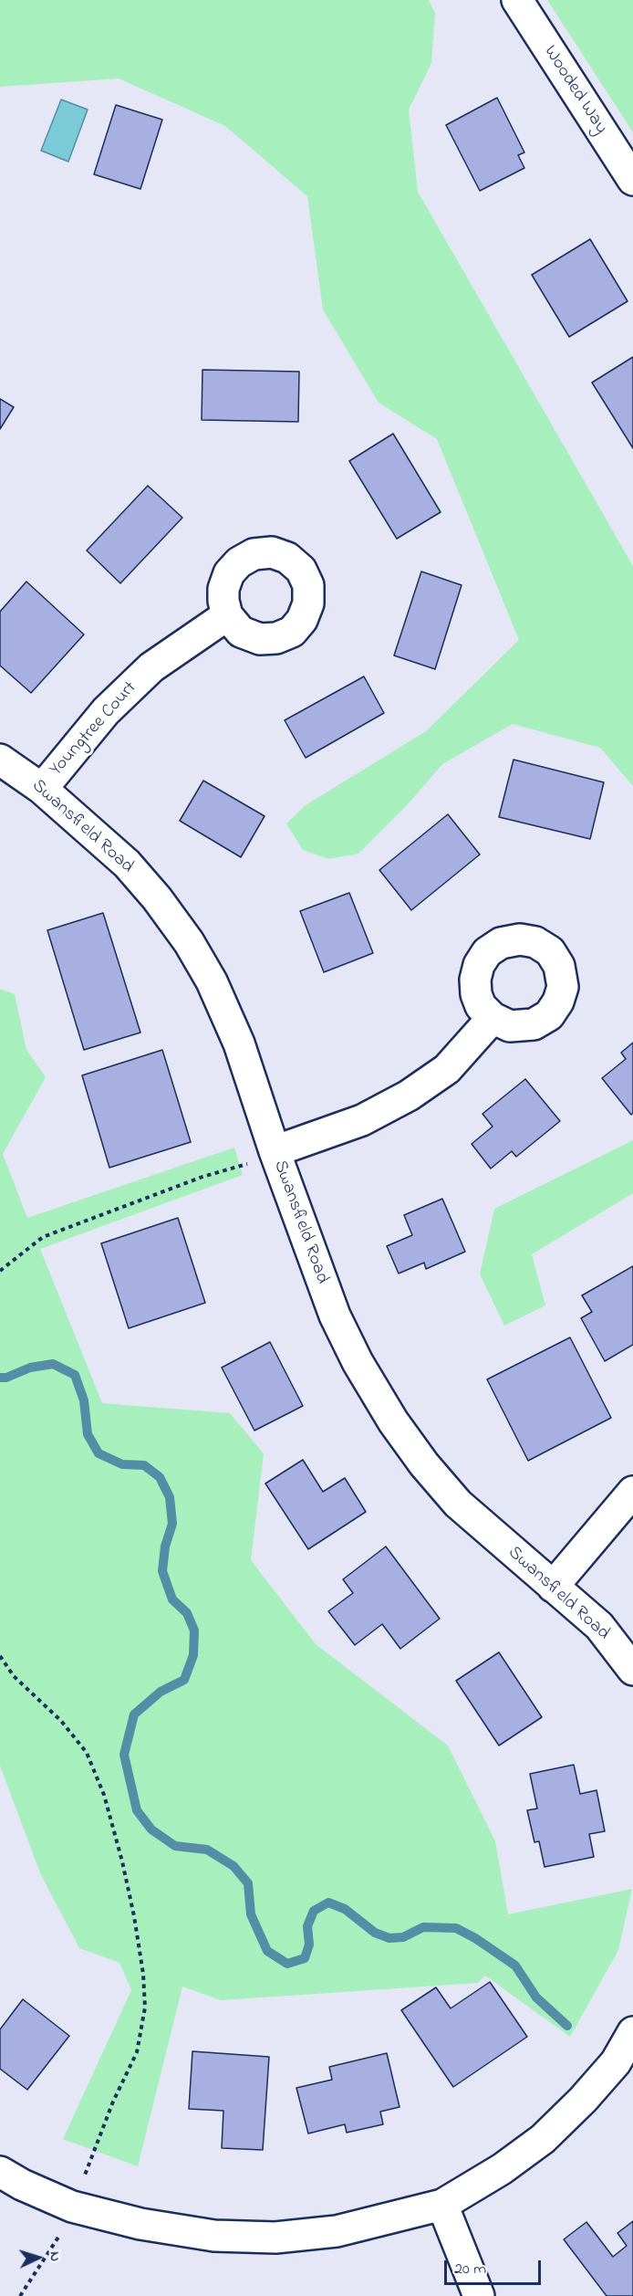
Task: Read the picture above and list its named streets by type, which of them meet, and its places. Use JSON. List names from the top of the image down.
{
  "streets": {
    "street": ["Wooded Way", "Youngtree Court", "Swansfield Road"]
  },
  "crossings": [
    ["Youngtree Court", "Swansfield Road"]
  ],
  "scale_bar": "20 m",
  "north": "right"
}
